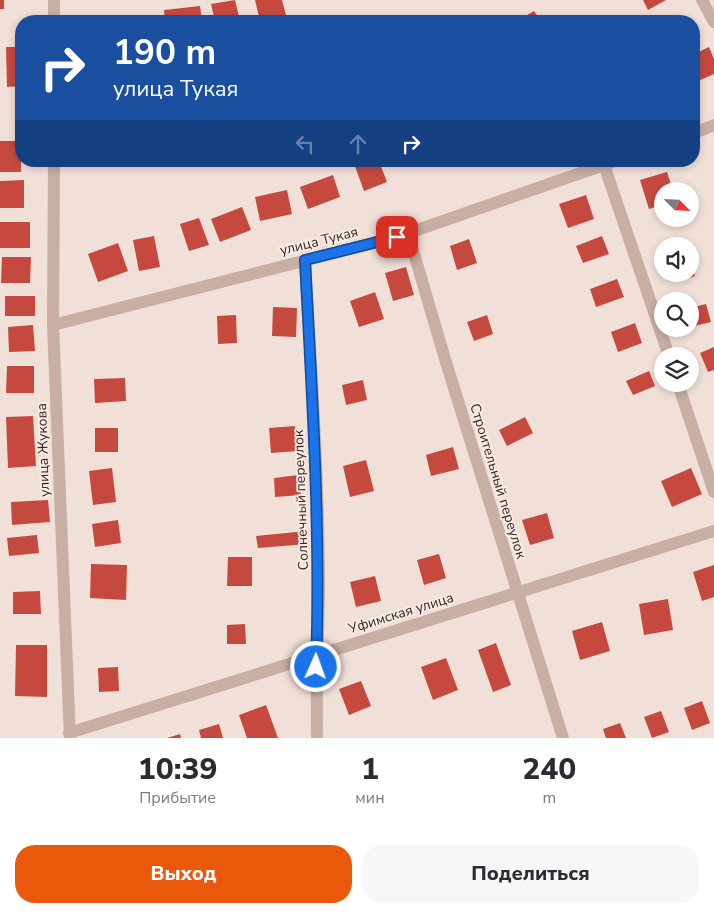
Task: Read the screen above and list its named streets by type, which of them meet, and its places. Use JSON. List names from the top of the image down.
{
  "streets": {
    "street": [
      "улица Тукая",
      "улица Жукова",
      "Строительный переулок",
      "Солнечный переулок",
      "Уфимская улица"
    ]
  },
  "crossings": [
    ["улица Тукая", "улица Жукова"],
    ["улица Тукая", "Строительный переулок"],
    ["улица Тукая", "Солнечный переулок"],
    ["улица Жукова", "Уфимская улица"],
    ["Строительный переулок", "Уфимская улица"],
    ["Солнечный переулок", "Уфимская улица"]
  ],
  "north": "bottom right",
  "page": {
    "turn": ["190 m", "улица Тукая"],
    "eta": [
      "10:39",
      "Прибытие",
      "1",
      "мин",
      "240",
      "m"
    ],
    "buttons": ["Выход", "Поделиться"]
  }
}
